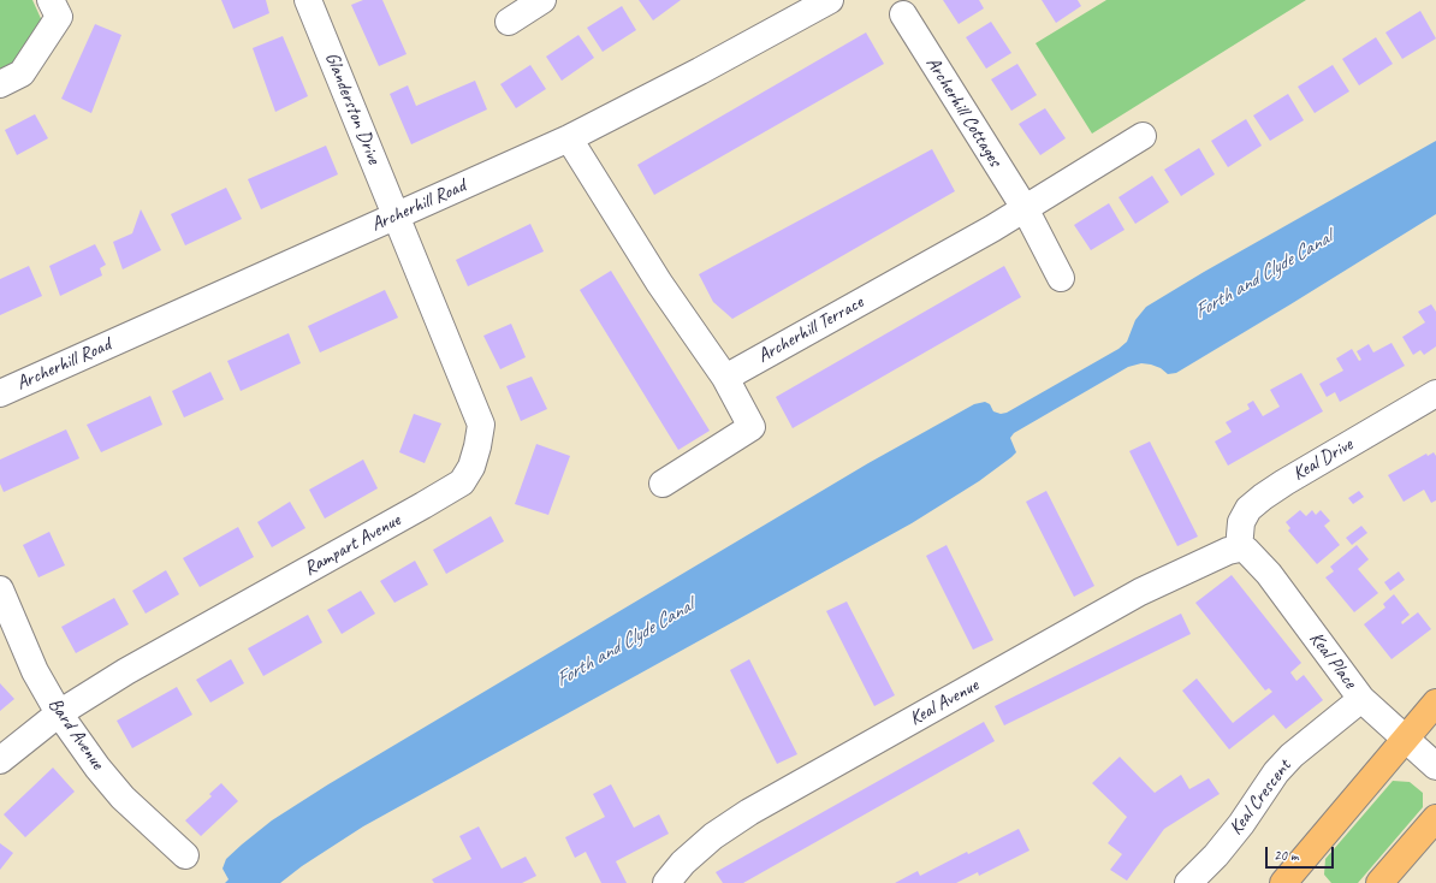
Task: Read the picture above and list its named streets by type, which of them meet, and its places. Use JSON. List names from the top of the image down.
{
  "streets": {
    "street": [
      "Glanderston Drive",
      "Archerhill Cottages",
      "Archerhill Road",
      "Archerhill Terrace",
      "Keal Drive",
      "Rampart Avenue",
      "Keal Place",
      "Keal Avenue",
      "Bard Avenue",
      "Keal Crescent"
    ]
  },
  "crossings": [
    ["Glanderston Drive", "Archerhill Road"],
    ["Glanderston Drive", "Rampart Avenue"],
    ["Archerhill Cottages", "Archerhill Terrace"],
    ["Archerhill Road", "Rampart Avenue"],
    ["Keal Drive", "Keal Place"],
    ["Keal Drive", "Keal Avenue"],
    ["Rampart Avenue", "Bard Avenue"],
    ["Keal Place", "Keal Avenue"],
    ["Keal Place", "Keal Crescent"]
  ],
  "water": ["Forth and Clyde Canal"],
  "scale_bar": "20 m"
}
